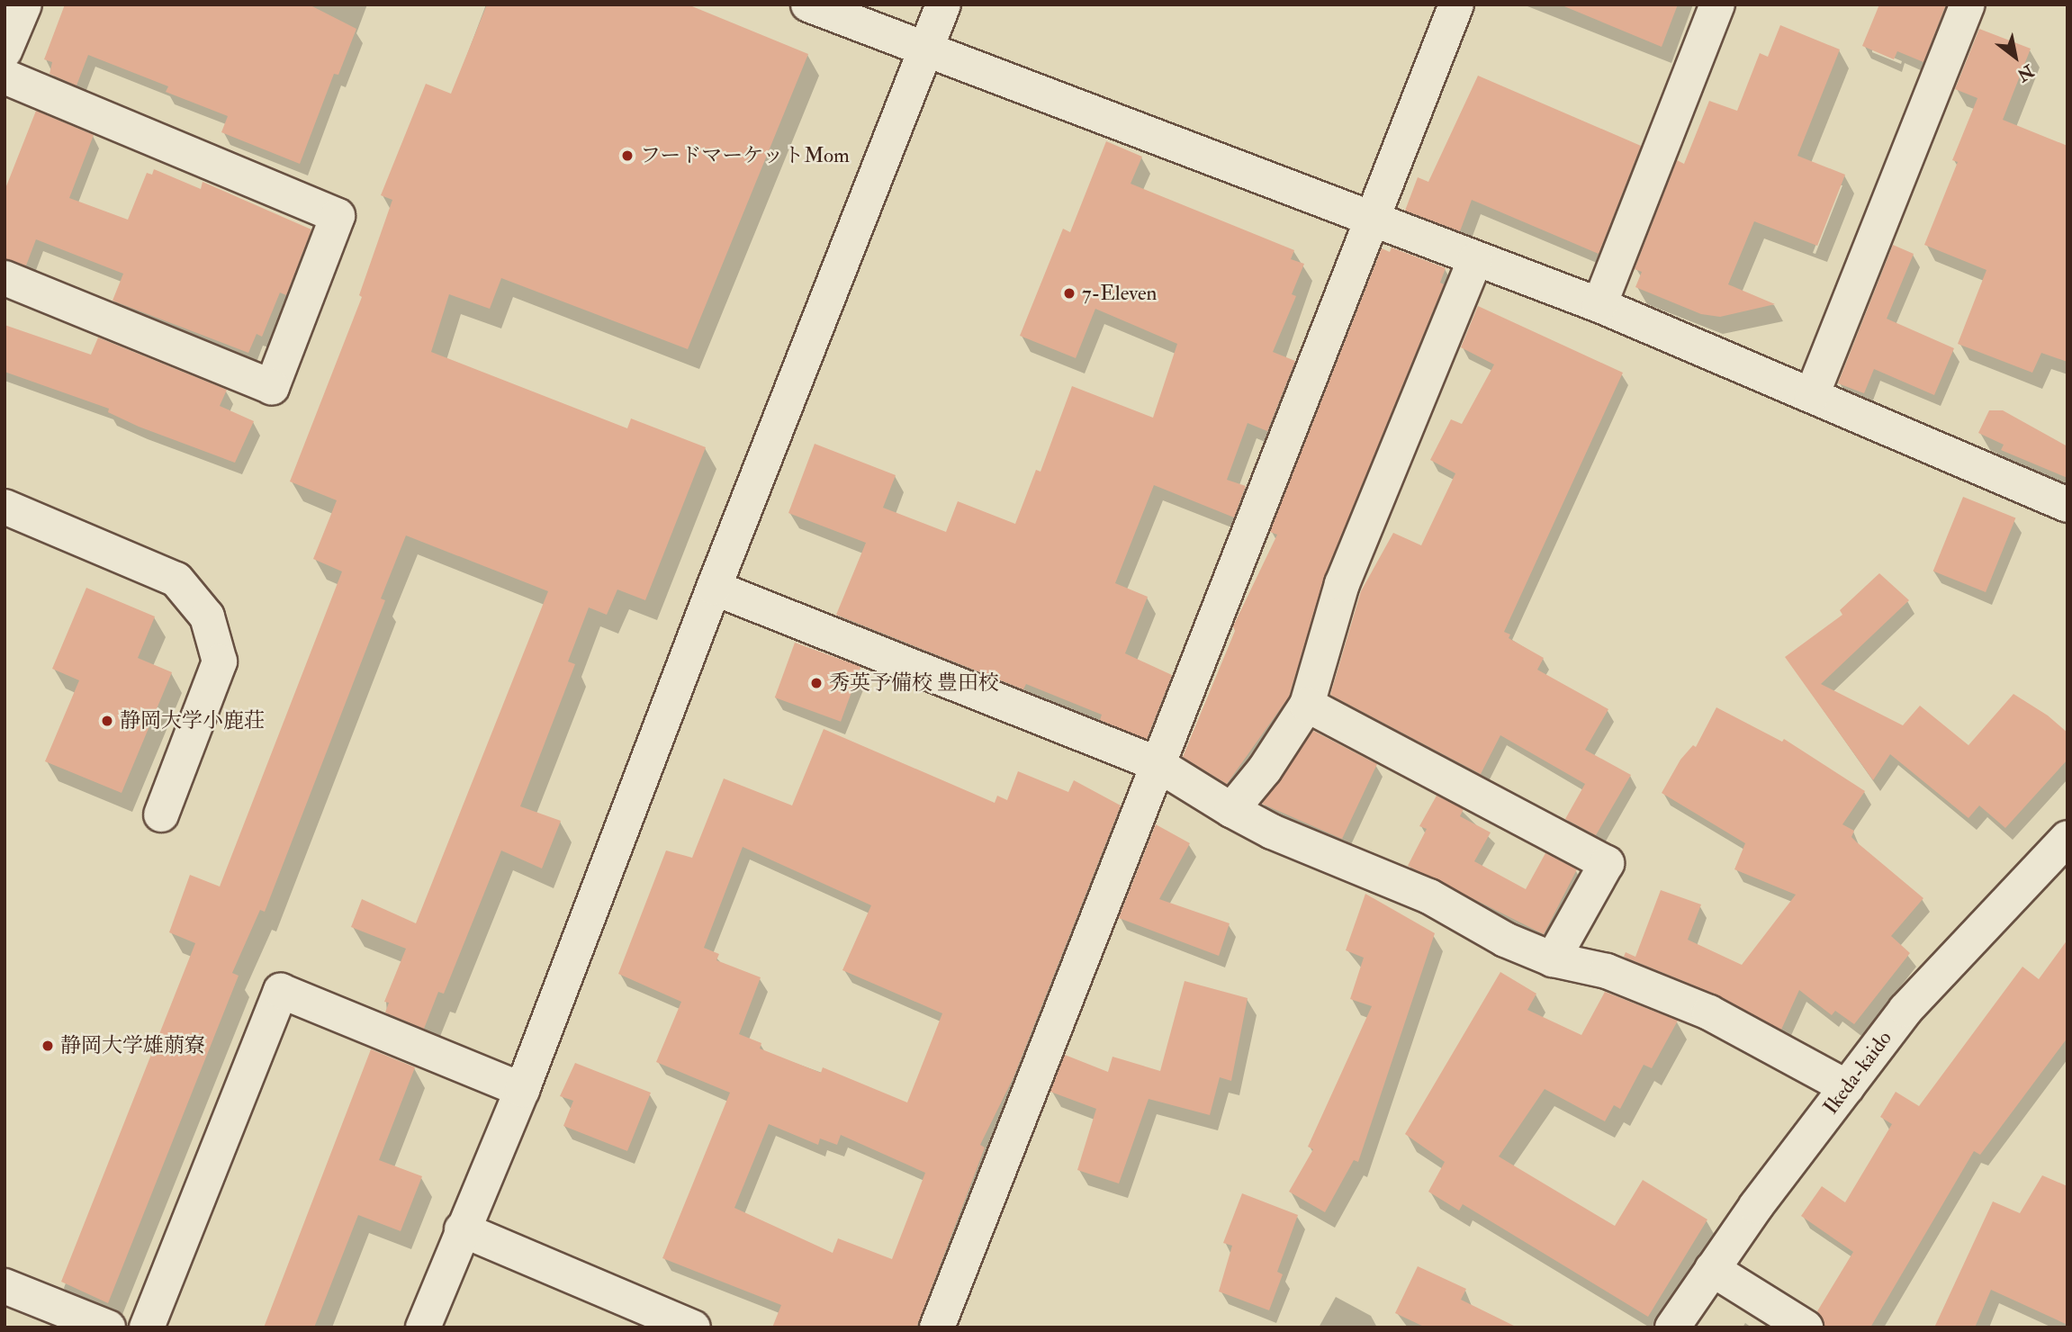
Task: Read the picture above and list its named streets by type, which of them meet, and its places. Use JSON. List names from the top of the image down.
{
  "streets": {
    "street": ["Ikeda-kaido"]
  },
  "places": [
    "フードマーケットMom",
    "7-Eleven",
    "秀英予備校 豊田校",
    "静岡大学小鹿荘",
    "静岡大学雄萠寮"
  ],
  "north": "bottom right"
}
